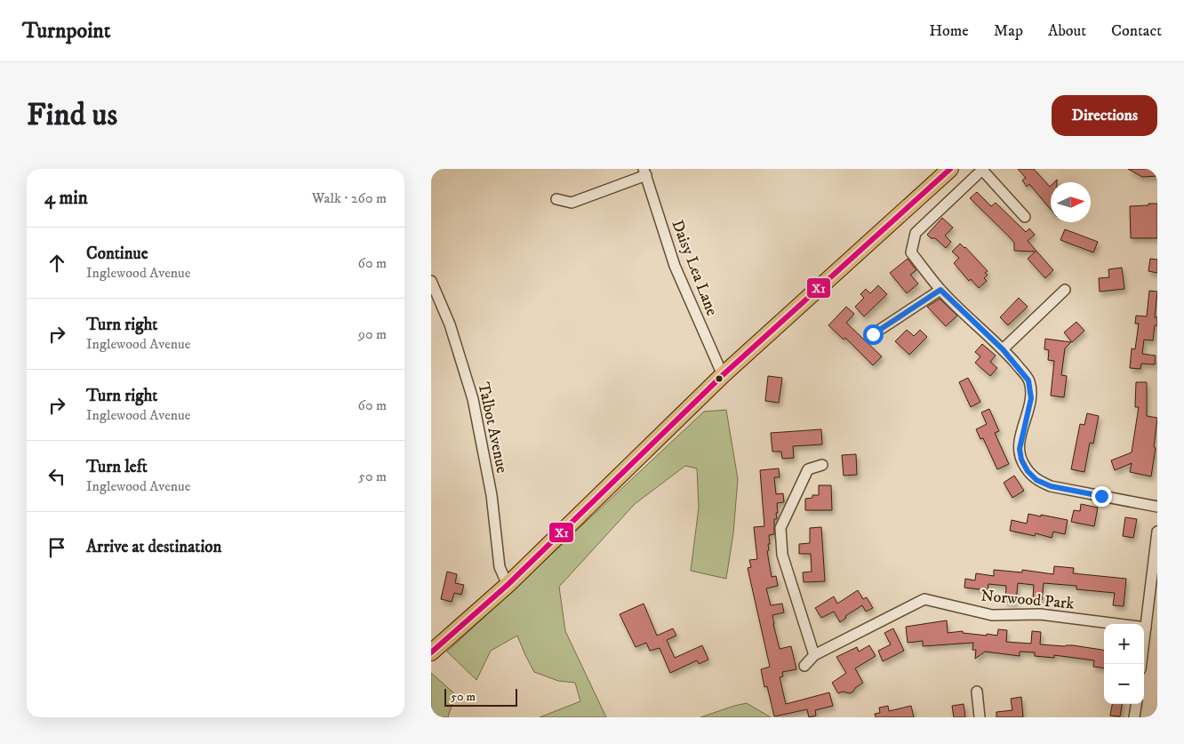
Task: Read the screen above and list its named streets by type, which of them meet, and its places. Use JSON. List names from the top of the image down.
{
  "streets": {
    "street": ["Daisy Lea Lane", "Talbot Avenue", "Norwood Park"]
  },
  "lines": ["transit line X1"],
  "scale_bar": "50 m",
  "north": "right",
  "page": {
    "header": "Turnpoint",
    "nav": [
      "Home",
      "Map",
      "About",
      "Contact"
    ],
    "buttons": "Directions",
    "title": "Find us",
    "heading": ["4 min", "Walk · 260 m"],
    "list": [
      ["Continue", "Inglewood Avenue", "60 m"],
      ["Turn right", "Inglewood Avenue", "90 m"],
      ["Turn right", "Inglewood Avenue", "60 m"],
      ["Turn left", "Inglewood Avenue", "50 m"],
      "Arrive at destination"
    ],
    "map_buttons": ["+", "−"],
    "scale": "50 m"
  }
}
